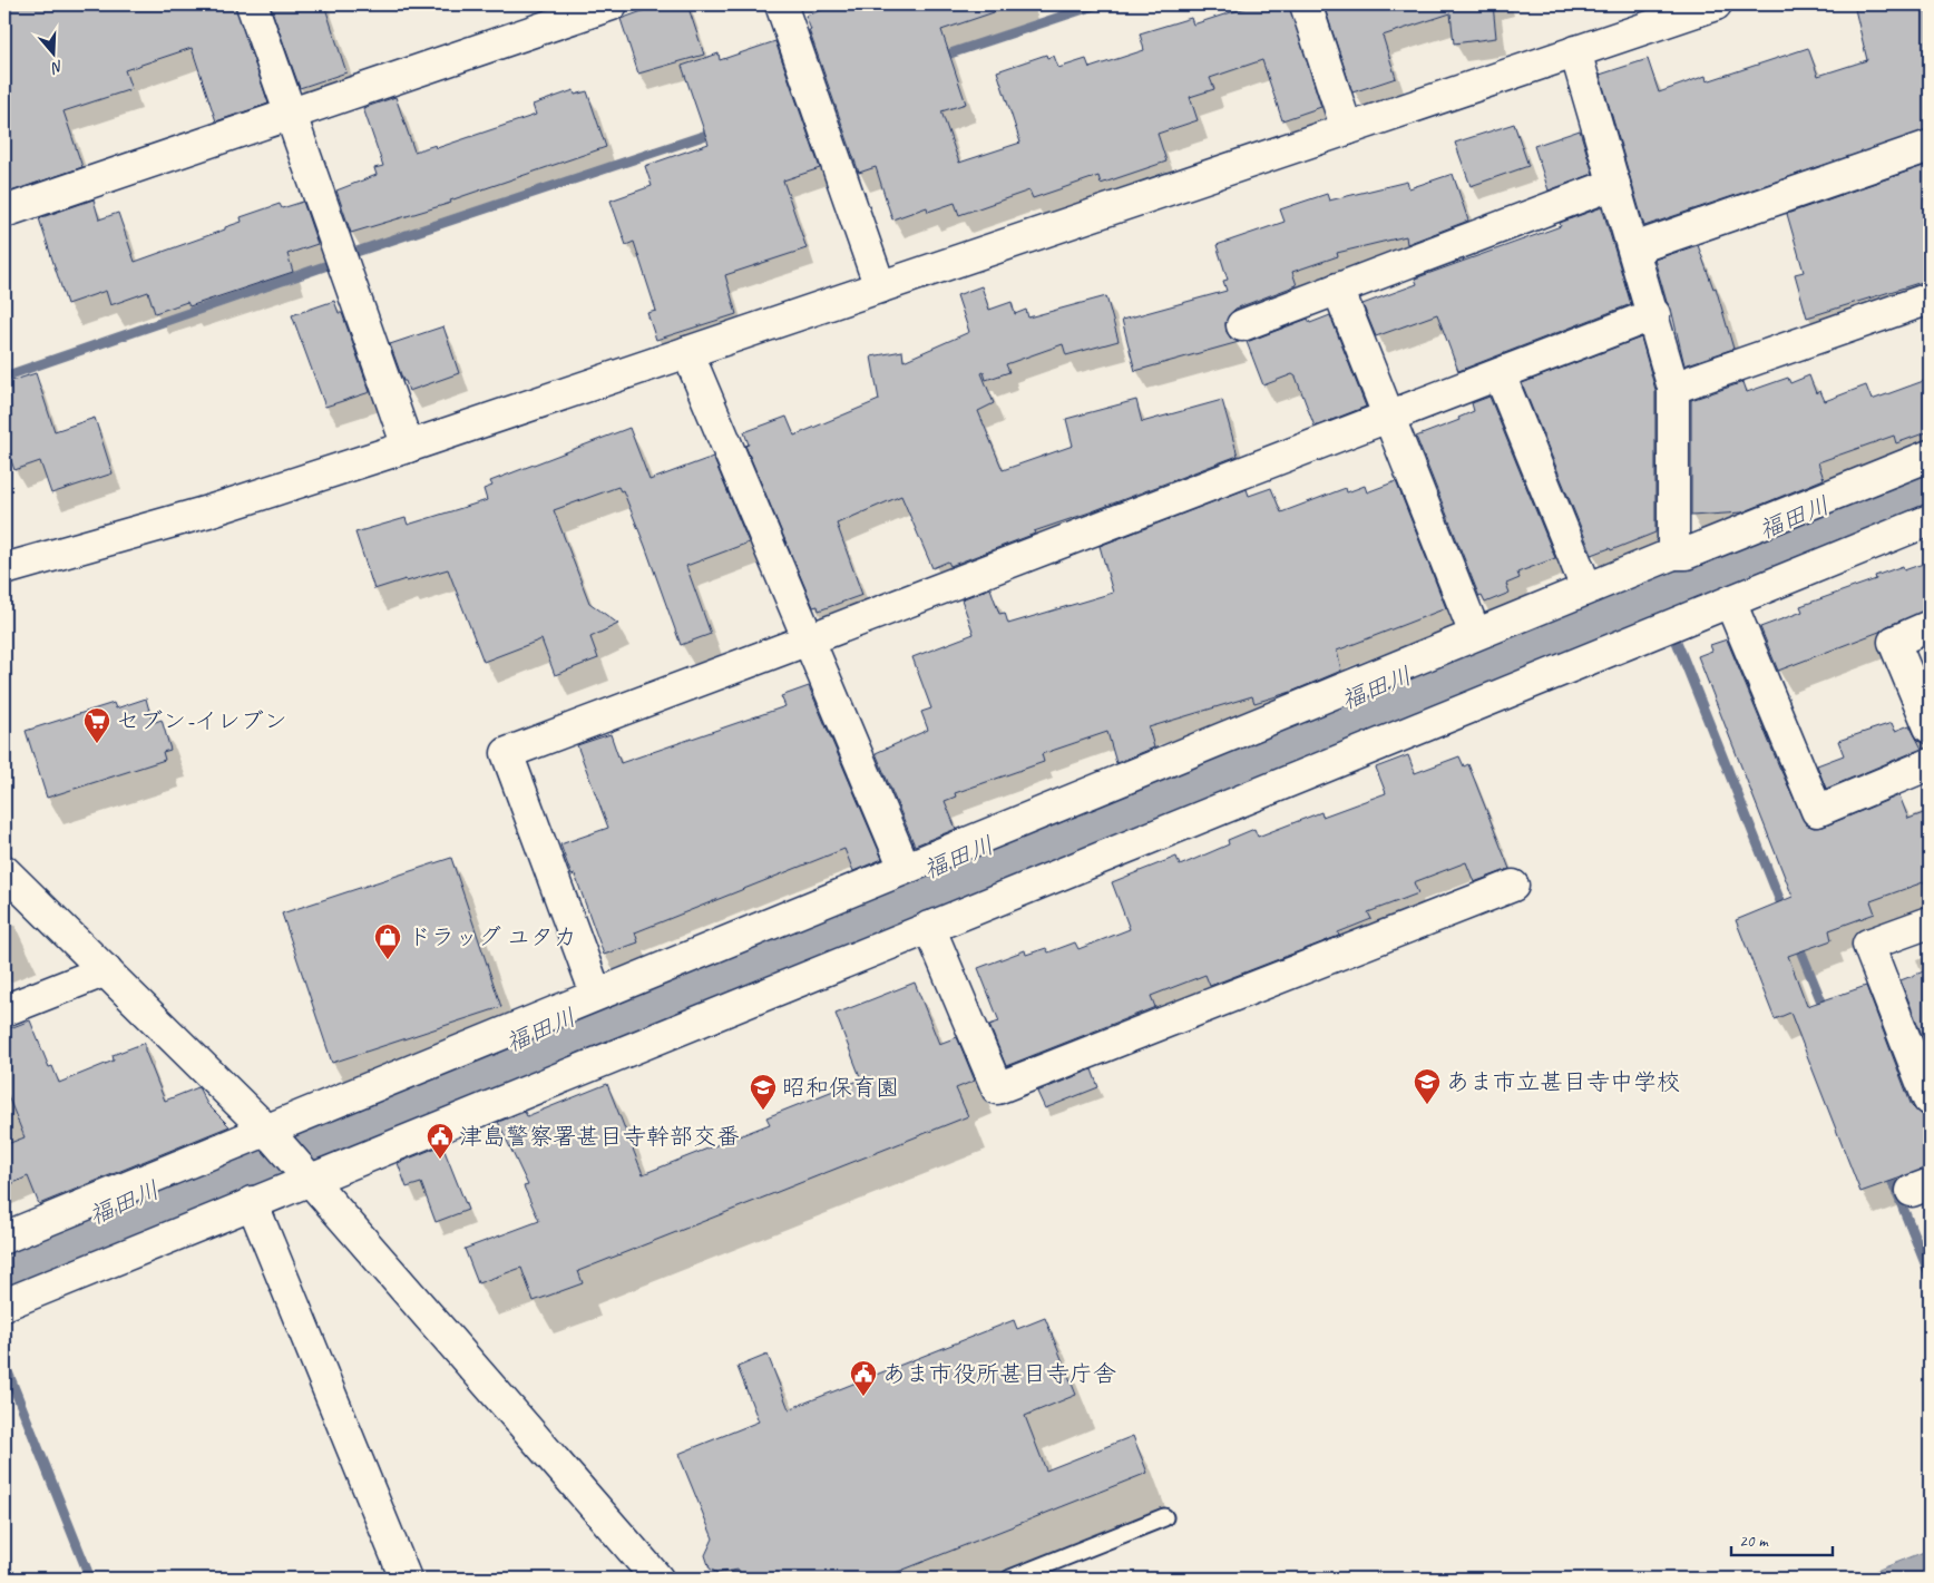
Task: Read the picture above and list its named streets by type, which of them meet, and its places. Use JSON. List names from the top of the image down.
{
  "water": ["福田川"],
  "places": {
    "supermarket": ["セブン-イレブン"],
    "shop": ["ドラッグ ユタカ"],
    "school or university": ["あま市立甚目寺中学校", "昭和保育園"],
    "public building": ["津島警察署甚目寺幹部交番", "あま市役所甚目寺庁舎"]
  },
  "scale_bar": "20 m",
  "north": "bottom"
}
